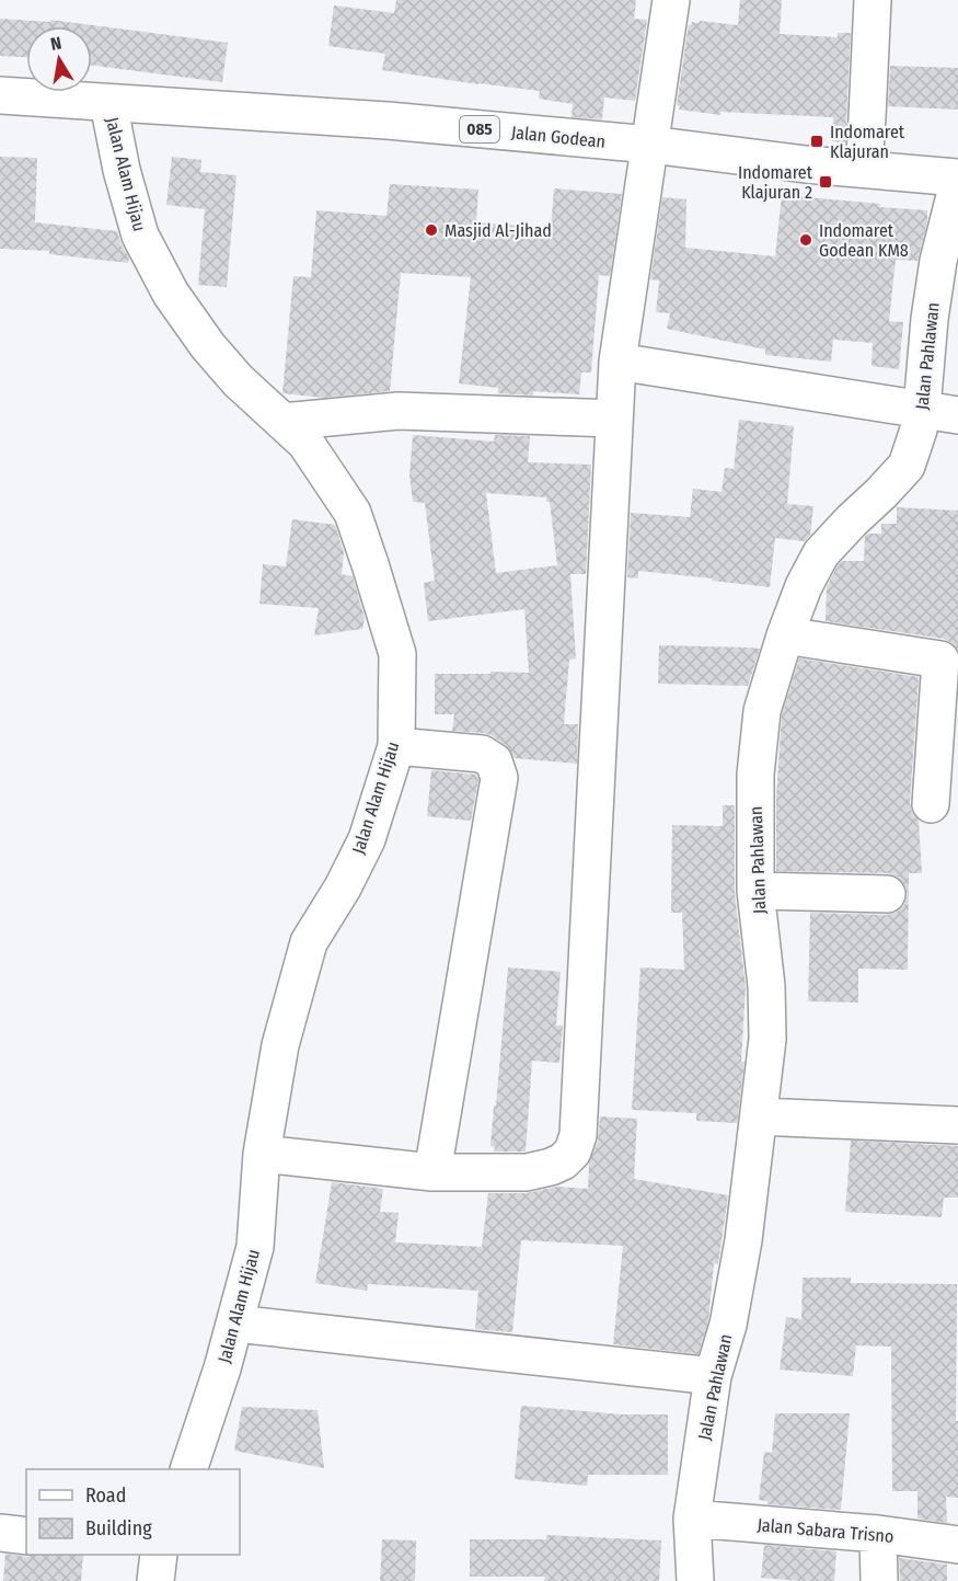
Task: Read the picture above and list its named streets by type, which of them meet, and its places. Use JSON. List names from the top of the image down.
{
  "streets": {
    "street": [
      "085",
      "Jalan Godean",
      "Jalan Alam Hijau",
      "Jalan Pahlawan",
      "Jalan Sabara Trisno"
    ]
  },
  "crossings": [
    ["Jalan Godean", "Jalan Alam Hijau"],
    ["Jalan Pahlawan", "Jalan Sabara Trisno"]
  ],
  "places": {
    "transit": ["Indomaret Klajuran", "Indomaret Klajuran 2"],
    "other": ["Masjid Al-Jihad", "Indomaret Godean KM8"]
  },
  "legend": ["Road", "Building"],
  "north": "top"
}
